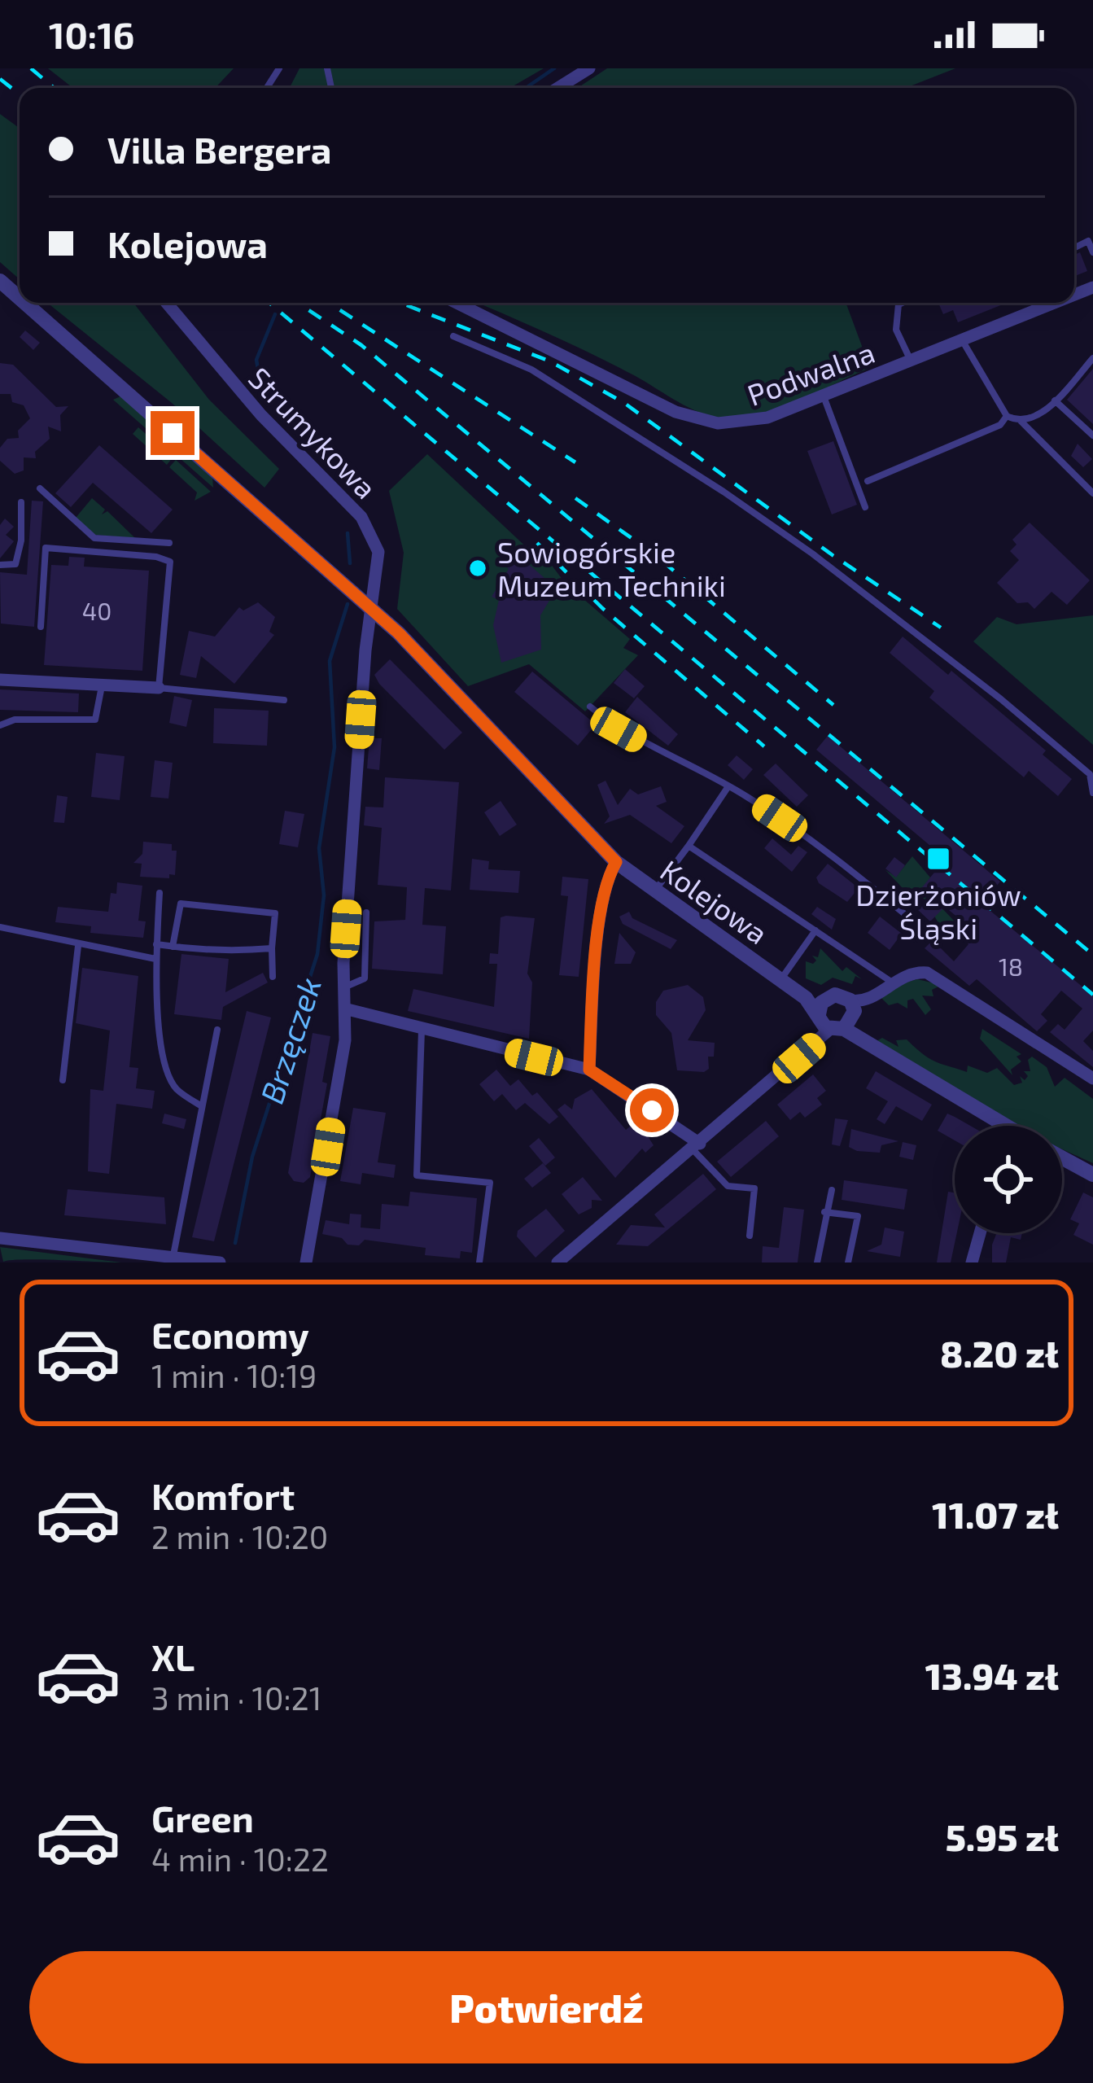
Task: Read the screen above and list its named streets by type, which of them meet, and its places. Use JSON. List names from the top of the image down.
{
  "streets": {
    "street": ["Podwalna", "Strumykowa", "Kolejowa"]
  },
  "crossings": [
    ["Strumykowa", "Kolejowa"]
  ],
  "water": ["Brzęczek"],
  "places": {
    "other": ["Sowiogórskie Muzeum Techniki"],
    "transit": ["Dzierżoniów Śląski"]
  },
  "house_numbers": ["40", "18"],
  "page": {
    "status": "10:16",
    "banner": ["Villa Bergera", "Kolejowa"],
    "list": [
      {
        "name": "Economy",
        "note": "1 min · 10:19",
        "value": "8.20 zł"
      },
      {
        "name": "Komfort",
        "note": "2 min · 10:20",
        "value": "11.07 zł"
      },
      {
        "name": "XL",
        "note": "3 min · 10:21",
        "value": "13.94 zł"
      },
      {
        "name": "Green",
        "note": "4 min · 10:22",
        "value": "5.95 zł"
      }
    ],
    "buttons": "Potwierdź"
  }
}
